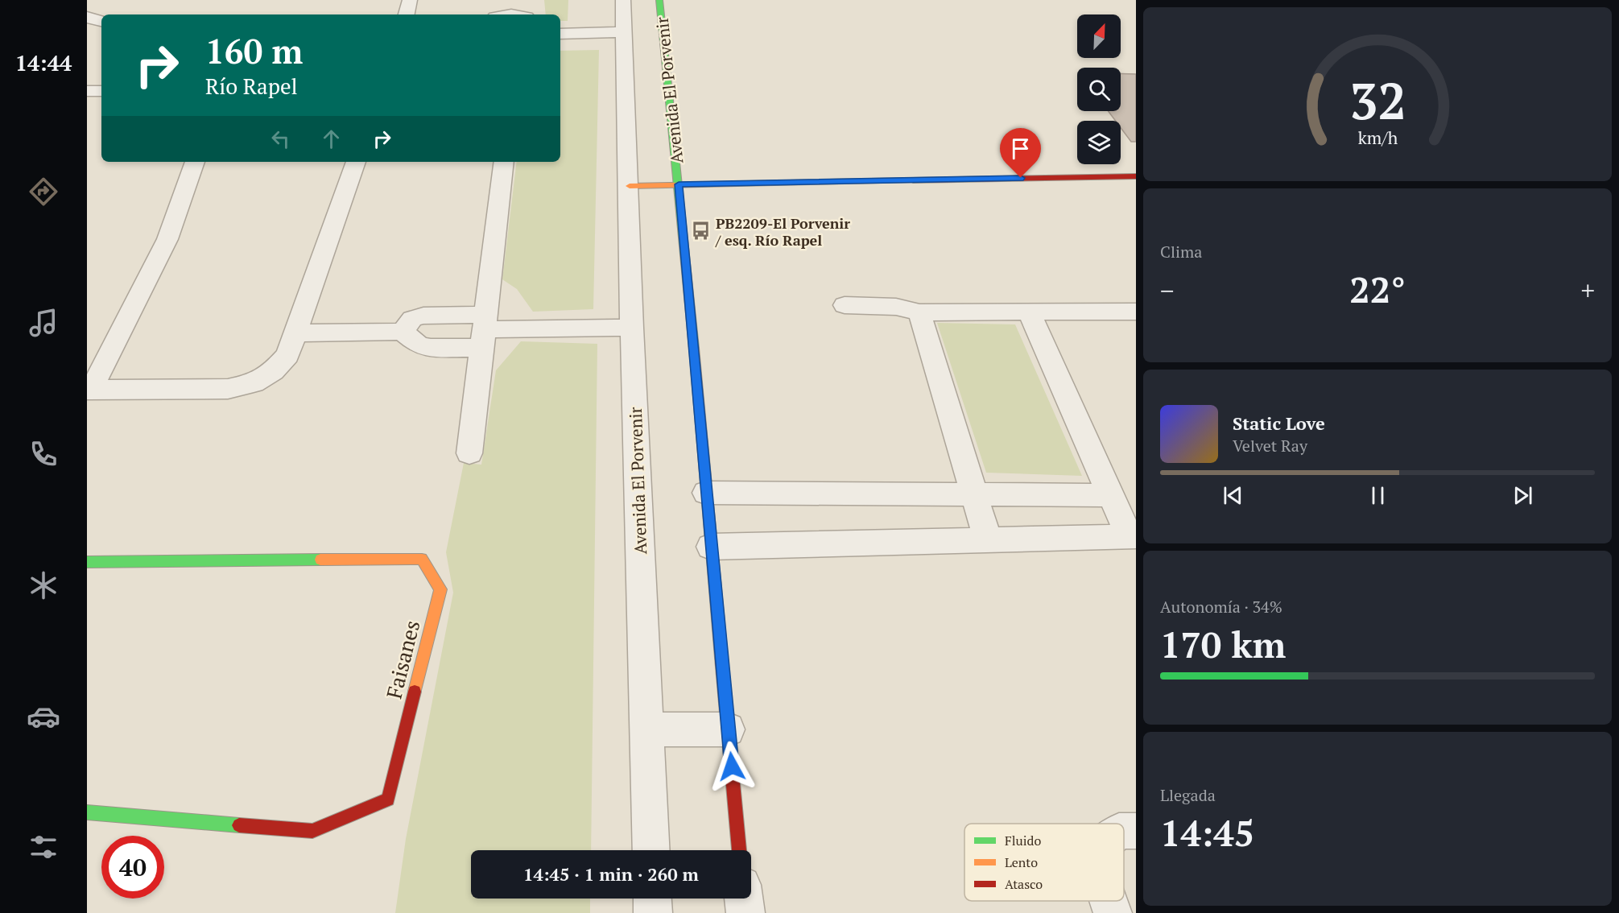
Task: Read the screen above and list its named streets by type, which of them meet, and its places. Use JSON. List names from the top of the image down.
{
  "streets": {
    "street": ["Avenida El Porvenir", "Faisanes"]
  },
  "places": {
    "bus stop": ["PB2209-El Porvenir / esq. Río Rapel"]
  },
  "legend": ["Fluido", "Lento", "Atasco"],
  "north": "top right",
  "page": {
    "tabs": "14:44",
    "turn": ["160 m", "Río Rapel"],
    "tile": [
      "Clima",
      ["Autonomía · 34%", "170 km"],
      ["Llegada", "14:45"]
    ],
    "heat": ["−", "22°", "+"],
    "song": ["Static Love", "Velvet Ray"],
    "limit": "40",
    "trip": "14:45 · 1 min · 260 m",
    "gauge": ["32", "km/h"]
  }
}
